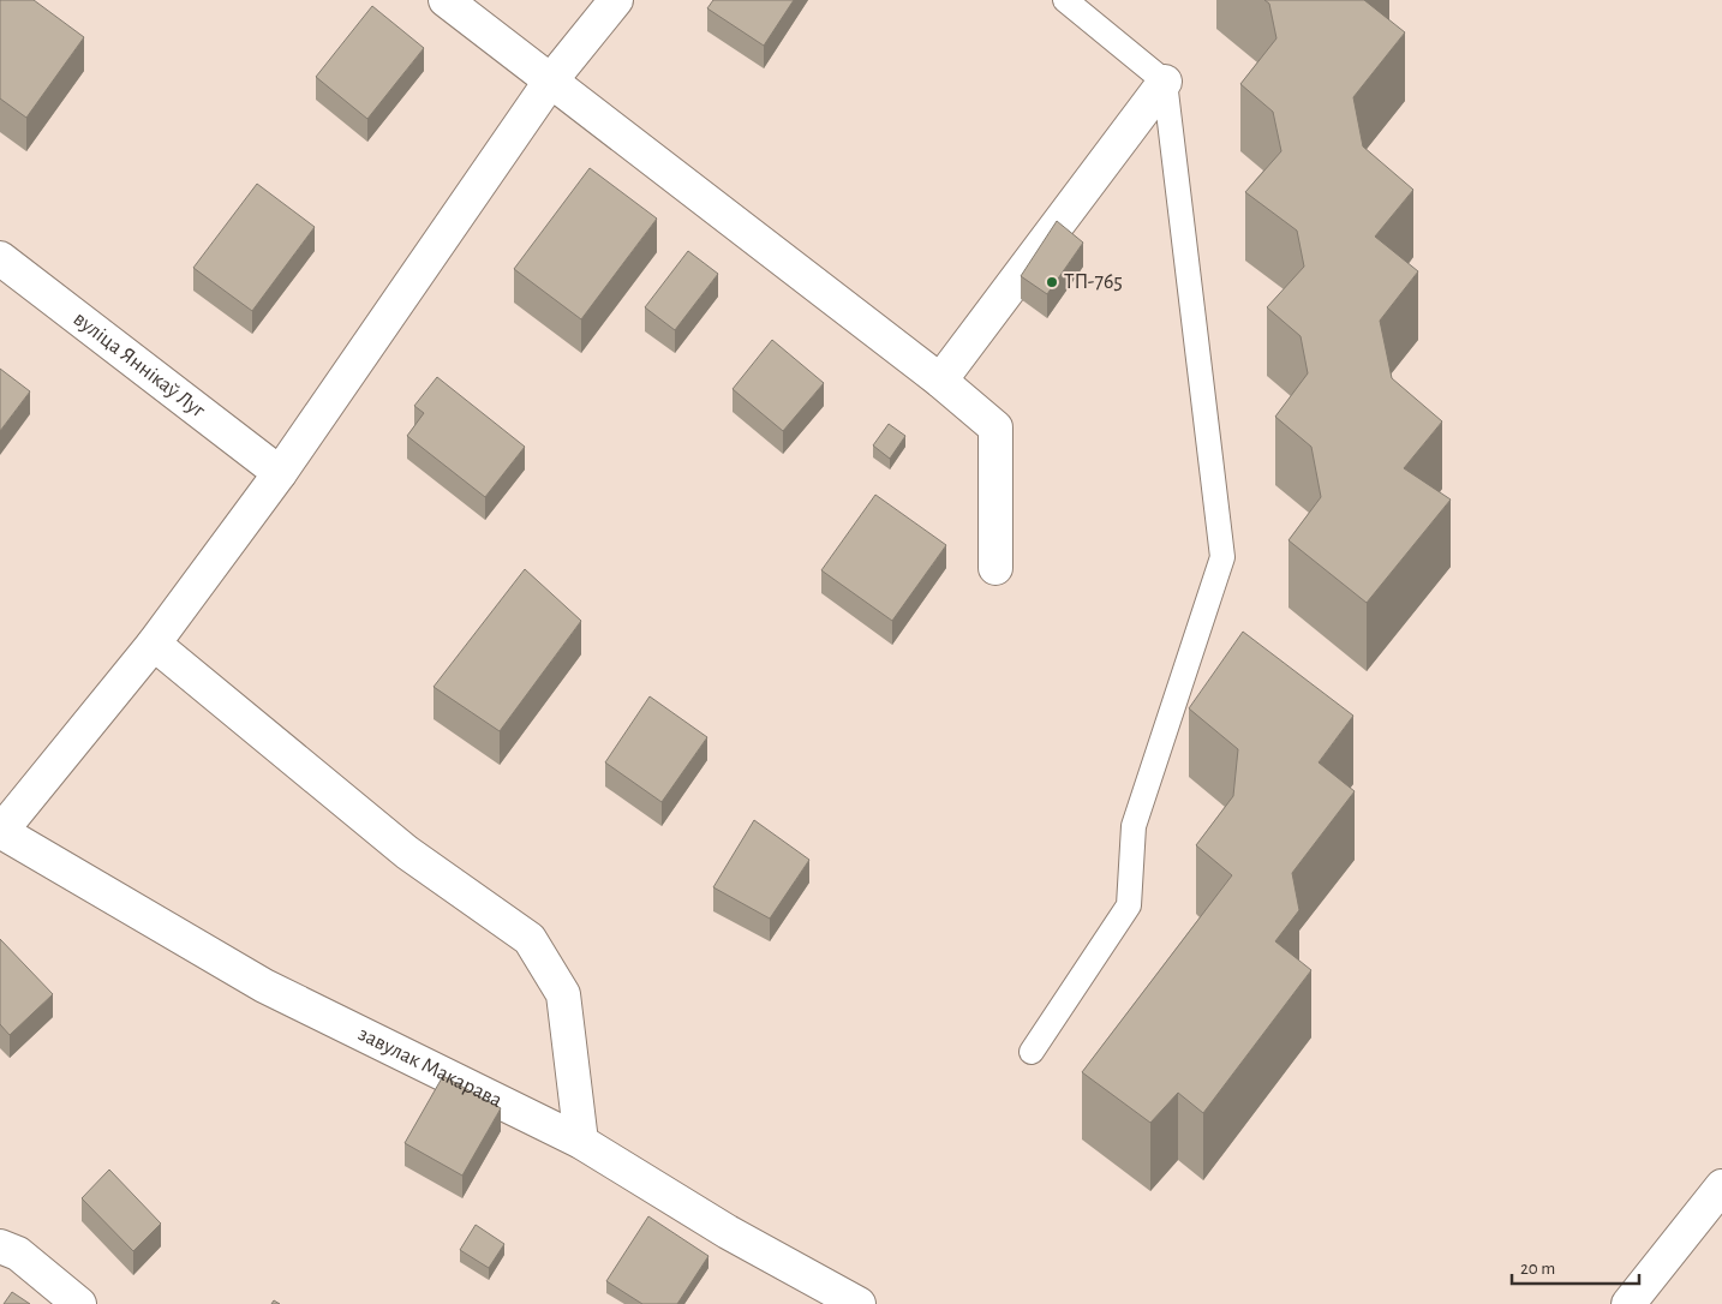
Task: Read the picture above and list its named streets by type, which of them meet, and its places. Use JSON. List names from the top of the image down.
{
  "streets": {
    "street": ["вуліца Яннікаў Луг", "завулак Макарава"]
  },
  "places": ["ТП-765"],
  "scale_bar": "20 m"
}
